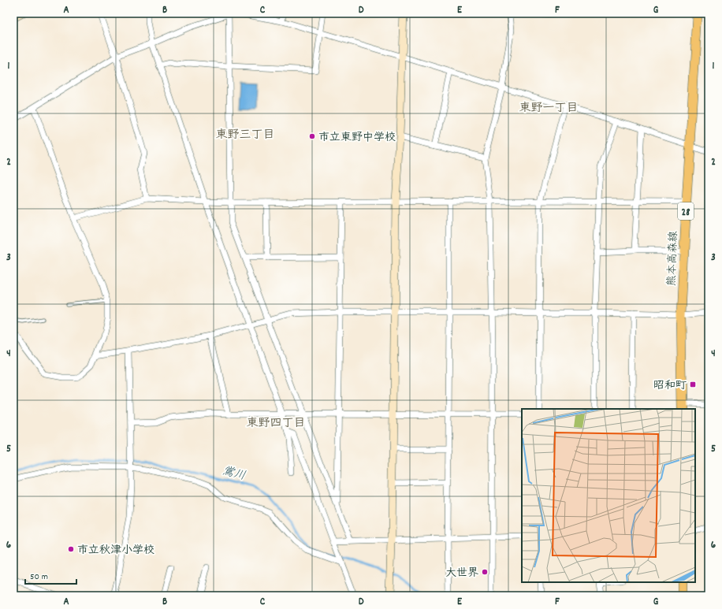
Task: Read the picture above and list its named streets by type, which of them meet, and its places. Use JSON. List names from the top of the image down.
{
  "streets": {
    "main road": ["28", "熊本高森線"]
  },
  "districts": ["東野一丁目", "東野三丁目", "東野四丁目"],
  "water": ["鴬川"],
  "places": {
    "other": ["市立東野中学校", "市立秋津小学校", "大世界"],
    "transit": ["昭和町"]
  },
  "scale_bar": "50 m",
  "grid": {
    "columns": [
      "A",
      "B",
      "C",
      "D",
      "E",
      "F",
      "G"
    ],
    "rows": [
      "1",
      "2",
      "3",
      "4",
      "5",
      "6"
    ]
  }
}
